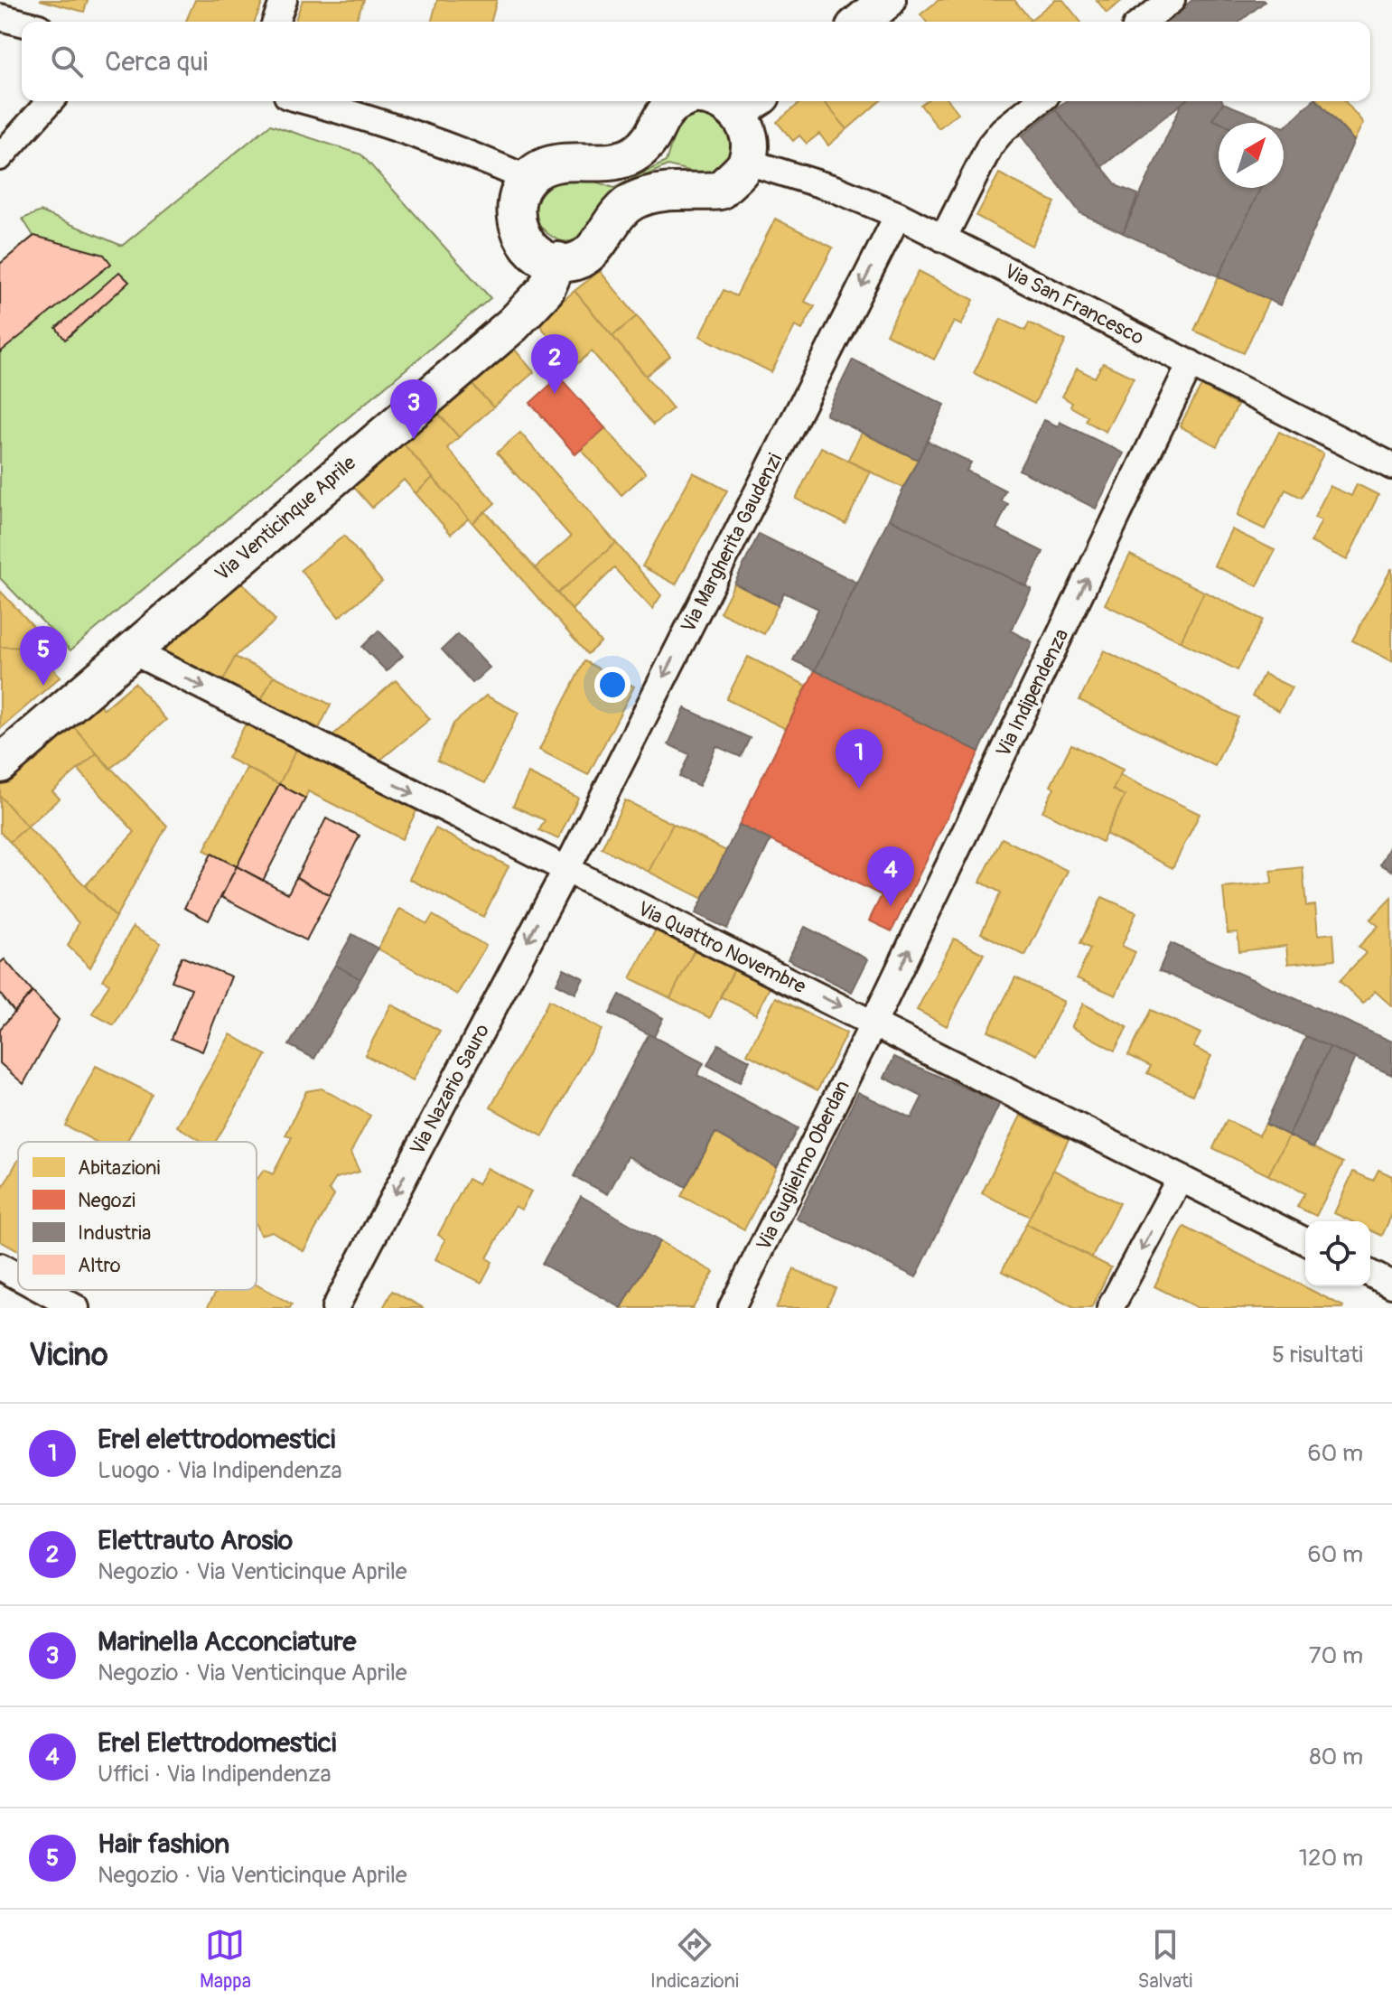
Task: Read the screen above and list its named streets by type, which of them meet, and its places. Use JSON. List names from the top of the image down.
{
  "streets": {
    "main road": ["Via Venticinque Aprile"],
    "street": [
      "Via San Francesco",
      "Via Margherita Gaudenzi",
      "Via Indipendenza",
      "Via Quattro Novembre",
      "Via Nazario Sauro",
      "Via Guglielmo Oberdan"
    ]
  },
  "crossings": [
    ["Via San Francesco", "Via Margherita Gaudenzi"],
    ["Via San Francesco", "Via Indipendenza"],
    ["Via Venticinque Aprile", "Via Quattro Novembre"],
    ["Via Margherita Gaudenzi", "Via Quattro Novembre"],
    ["Via Margherita Gaudenzi", "Via Nazario Sauro"],
    ["Via Indipendenza", "Via Quattro Novembre"],
    ["Via Indipendenza", "Via Guglielmo Oberdan"],
    ["Via Quattro Novembre", "Via Nazario Sauro"],
    ["Via Quattro Novembre", "Via Guglielmo Oberdan"]
  ],
  "one_way": [
    "Via Margherita Gaudenzi",
    "Via Indipendenza",
    "Via Quattro Novembre",
    "Via Nazario Sauro"
  ],
  "legend": [
    "Abitazioni",
    "Negozi",
    "Industria",
    "Altro"
  ],
  "north": "top right",
  "page": {
    "search": "Cerca qui",
    "pins": [
      "2",
      "3",
      "5",
      "1",
      "4"
    ],
    "heading": ["Vicino", "5 risultati"],
    "list": [
      {
        "mark": "1",
        "name": "Erel elettrodomestici",
        "note": "Luogo · Via Indipendenza",
        "value": "60 m"
      },
      {
        "mark": "2",
        "name": "Elettrauto Arosio",
        "note": "Negozio · Via Venticinque Aprile",
        "value": "60 m"
      },
      {
        "mark": "3",
        "name": "Marinella Acconciature",
        "note": "Negozio · Via Venticinque Aprile",
        "value": "70 m"
      },
      {
        "mark": "4",
        "name": "Erel Elettrodomestici",
        "note": "Uffici · Via Indipendenza",
        "value": "80 m"
      },
      {
        "mark": "5",
        "name": "Hair fashion",
        "note": "Negozio · Via Venticinque Aprile",
        "value": "120 m"
      }
    ],
    "nav": ["Mappa", "Indicazioni", "Salvati"]
  }
}
